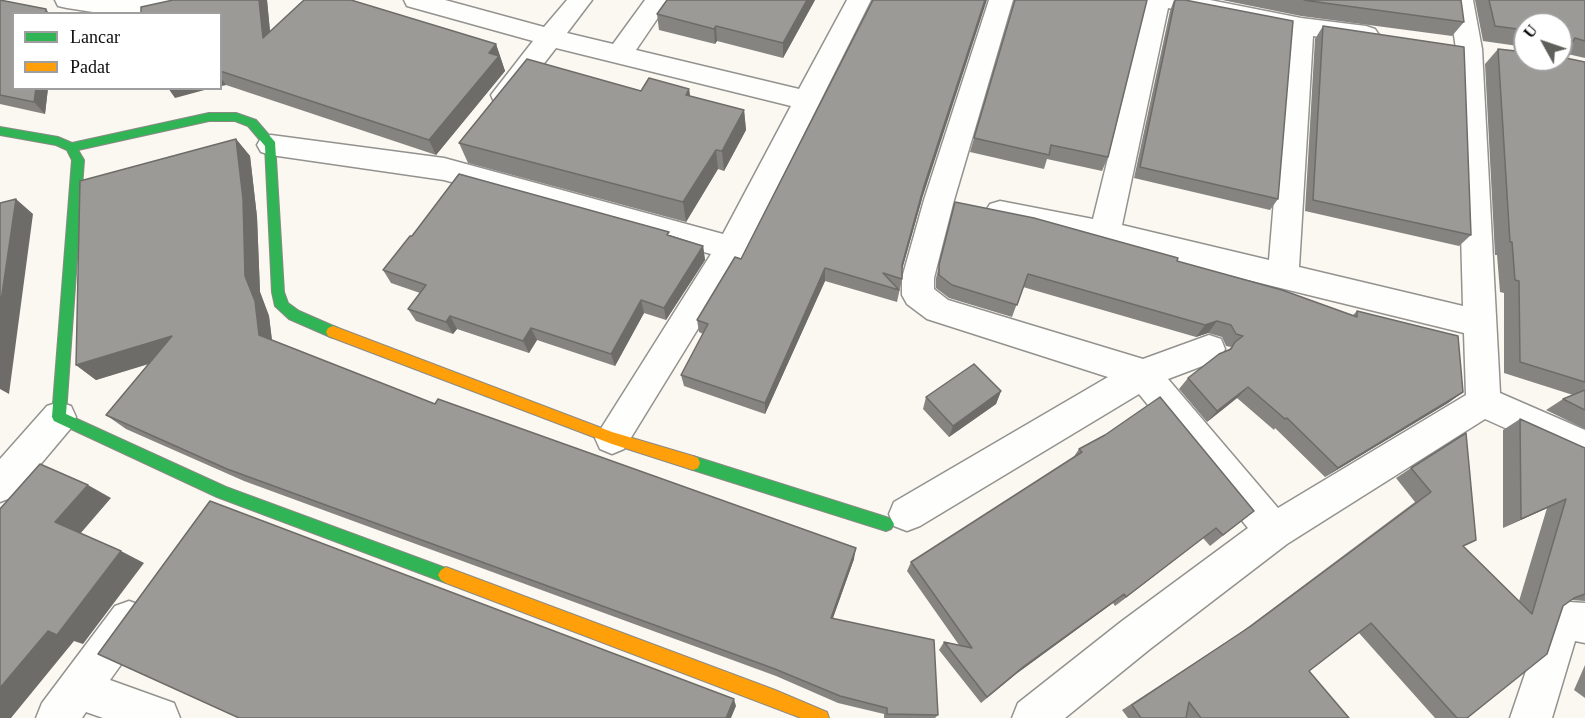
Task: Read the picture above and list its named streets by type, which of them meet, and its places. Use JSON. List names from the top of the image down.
{
  "legend": ["Lancar", "Padat"],
  "north": "top left"
}
